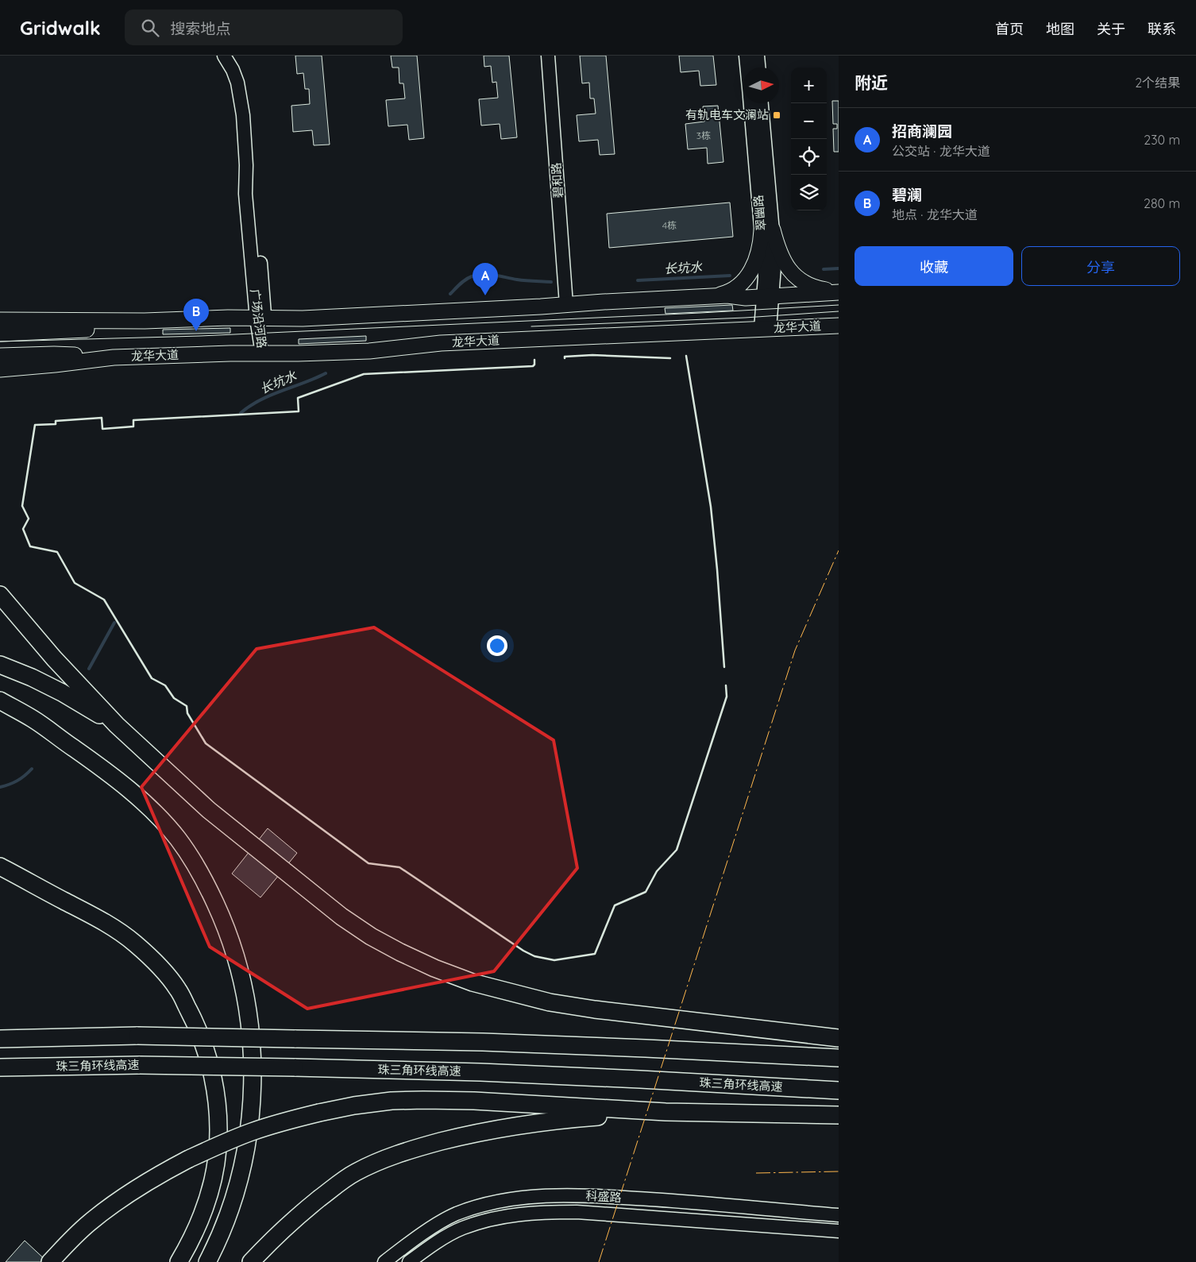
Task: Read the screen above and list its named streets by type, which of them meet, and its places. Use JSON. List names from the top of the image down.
{
  "streets": {
    "highway": ["珠三角环线高速"],
    "main road": ["龙华大道"],
    "street": [
      "碧和路",
      "翠幽路",
      "广场沿河路",
      "科盛路"
    ]
  },
  "crossings": [
    ["翠幽路", "龙华大道"],
    ["广场沿河路", "龙华大道"]
  ],
  "water": ["长坑水"],
  "places": {
    "transit": ["有轨电车文澜站"]
  },
  "house_numbers": ["3栋", "4栋"],
  "north": "right",
  "page": {
    "header": "Gridwalk",
    "search": "搜索地点",
    "nav": [
      "首页",
      "地图",
      "关于",
      "联系"
    ],
    "heading": ["附近", "2个结果"],
    "map_buttons": ["+", "−"],
    "list": [
      {
        "mark": "A",
        "name": "招商澜园",
        "note": "公交站 · 龙华大道",
        "value": "230 m"
      },
      {
        "mark": "B",
        "name": "碧澜",
        "note": "地点 · 龙华大道",
        "value": "280 m"
      }
    ],
    "buttons": ["收藏", "分享"],
    "pins": ["A", "B"]
  }
}
